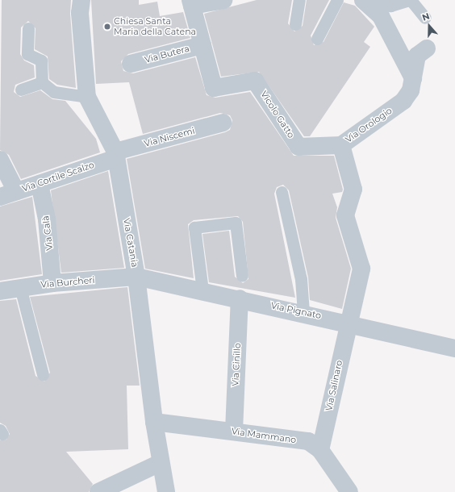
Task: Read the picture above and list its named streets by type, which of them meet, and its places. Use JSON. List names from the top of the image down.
{
  "streets": {
    "street": [
      "Via Butera",
      "Vicolo Gatto",
      "Via Orologio",
      "Via Niscemi",
      "Via Cortile Scalzo",
      "Via Calà",
      "Via Catania",
      "Via Burcheri",
      "Via Pignato",
      "Via Cinillo",
      "Via Salinaro",
      "Via Mammano"
    ]
  },
  "crossings": [
    ["Via Butera", "Vicolo Gatto"],
    ["Vicolo Gatto", "Via Orologio"],
    ["Via Orologio", "Via Pignato"],
    ["Via Orologio", "Via Salinaro"],
    ["Via Niscemi", "Via Cortile Scalzo"],
    ["Via Niscemi", "Via Catania"],
    ["Via Cortile Scalzo", "Via Calà"],
    ["Via Cortile Scalzo", "Via Catania"],
    ["Via Calà", "Via Burcheri"],
    ["Via Catania", "Via Burcheri"],
    ["Via Catania", "Via Pignato"],
    ["Via Catania", "Via Mammano"],
    ["Via Burcheri", "Via Pignato"],
    ["Via Pignato", "Via Cinillo"],
    ["Via Pignato", "Via Salinaro"],
    ["Via Cinillo", "Via Mammano"],
    ["Via Salinaro", "Via Mammano"]
  ],
  "places": ["Chiesa Santa Maria della Catena"],
  "north": "top"
}
